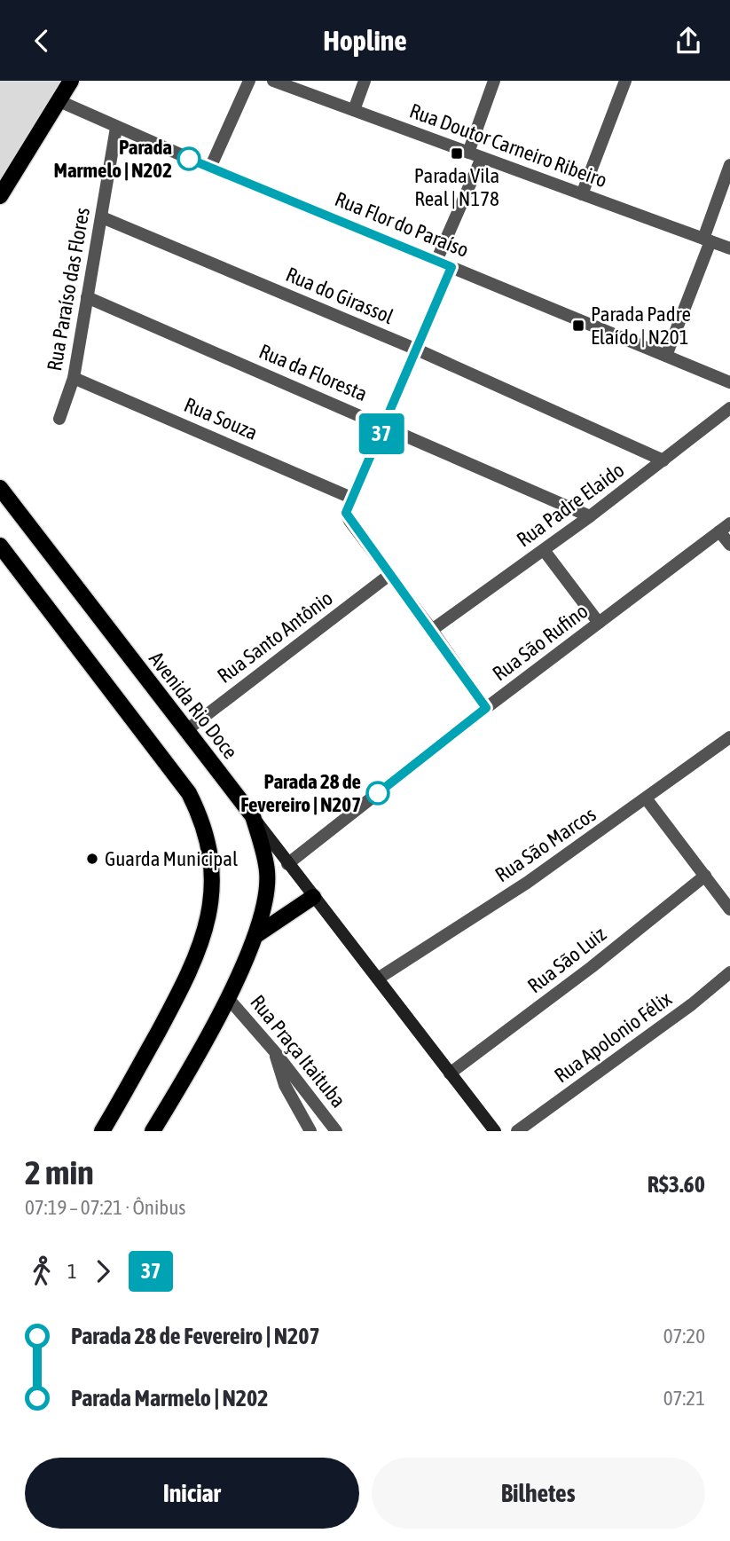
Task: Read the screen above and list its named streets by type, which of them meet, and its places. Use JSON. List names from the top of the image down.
{
  "streets": {
    "main road": ["Avenida Rio Doce"],
    "street": [
      "Rua Doutor Carneiro Ribeiro",
      "Rua Flor do Paraíso",
      "Rua Paraíso das Flores",
      "Rua do Girassol",
      "Rua da Floresta",
      "Rua Souza",
      "Rua Padre Elaido",
      "Rua Santo Antônio",
      "Rua São Rufino",
      "Rua São Marcos",
      "Rua São Luiz",
      "Rua Apolonio Félix",
      "Rua Praça Itaituba"
    ]
  },
  "crossings": [
    ["Rua Flor do Paraíso", "Rua Paraíso das Flores"],
    ["Rua Paraíso das Flores", "Rua do Girassol"],
    ["Rua Paraíso das Flores", "Rua da Floresta"],
    ["Rua Paraíso das Flores", "Rua Souza"],
    ["Rua do Girassol", "Rua Padre Elaido"],
    ["Rua da Floresta", "Rua Padre Elaido"],
    ["Rua Santo Antônio", "Avenida Rio Doce"],
    ["Avenida Rio Doce", "Rua Praça Itaituba"]
  ],
  "places": {
    "transit": ["Parada Vila Real | N178", "Parada Padre Elaído | N201"],
    "other": ["Parada Marmelo | N202", "Parada 28 de Fevereiro | N207", "Guarda Municipal"]
  },
  "lines": ["bus line 37"],
  "page": {
    "header": "Hopline",
    "on_map": "37",
    "heading": ["2 min", "07:19 – 07:21 · Ônibus", "R$3.60"],
    "legs": ["1", "37"],
    "list": [
      {
        "name": "Parada 28 de Fevereiro | N207",
        "value": "07:20"
      },
      {
        "name": "Parada Marmelo | N202",
        "value": "07:21"
      }
    ],
    "buttons": ["Iniciar", "Bilhetes"]
  }
}
